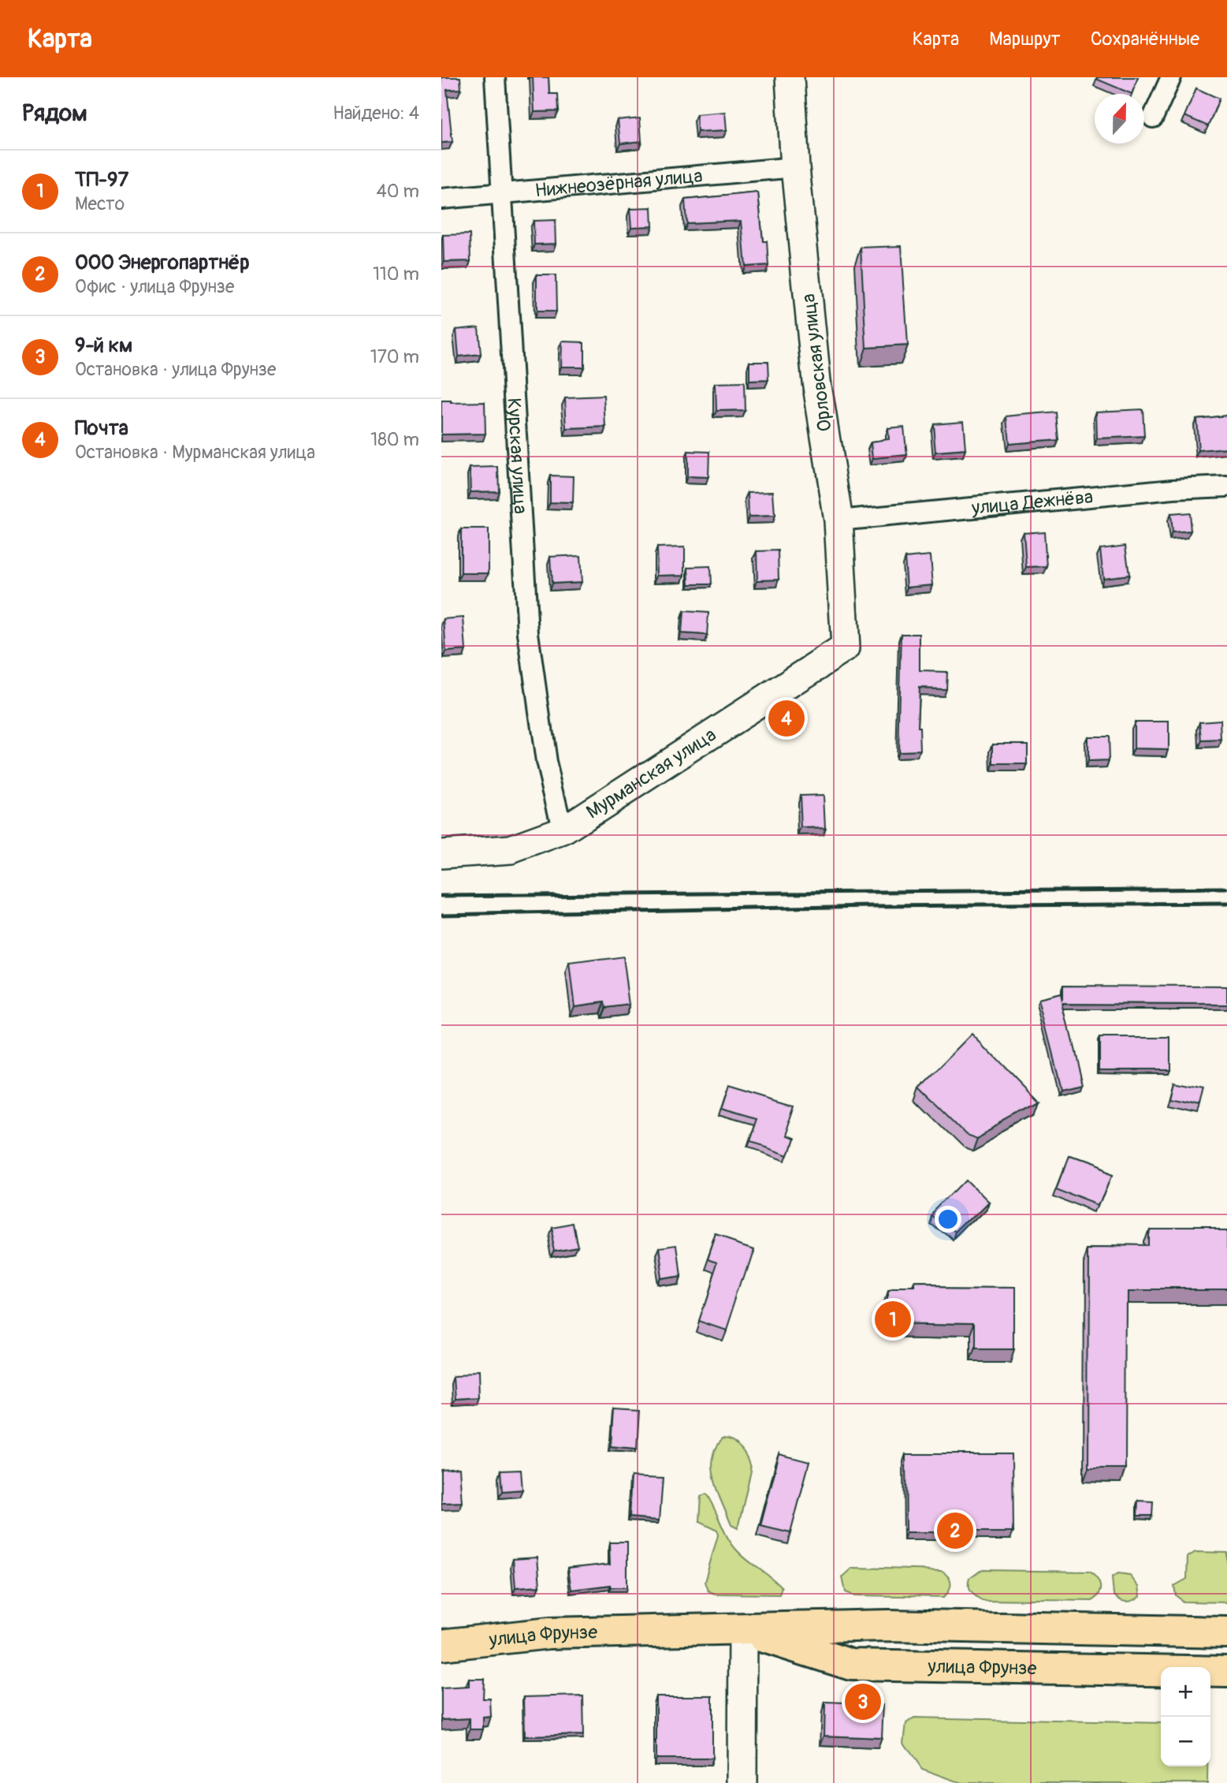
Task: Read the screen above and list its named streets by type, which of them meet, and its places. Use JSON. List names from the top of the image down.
{
  "streets": {
    "main road": ["Орловская улица", "Мурманская улица", "улица Фрунзе"],
    "street": ["Нижнеозёрная улица", "Курская улица", "улица Дежнёва"]
  },
  "crossings": [
    ["Нижнеозёрная улица", "Орловская улица"],
    ["Нижнеозёрная улица", "Курская улица"],
    ["Орловская улица", "улица Дежнёва"],
    ["Орловская улица", "Мурманская улица"],
    ["Курская улица", "Мурманская улица"]
  ],
  "north": "top",
  "page": {
    "header": "Карта",
    "nav": ["Карта", "Маршрут", "Сохранённые"],
    "heading": ["Рядом", "Найдено: 4"],
    "list": [
      {
        "mark": "1",
        "name": "ТП-97",
        "note": "Место",
        "value": "40 m"
      },
      {
        "mark": "2",
        "name": "ООО Энергопартнёр",
        "note": "Офис · улица Фрунзе",
        "value": "110 m"
      },
      {
        "mark": "3",
        "name": "9-й км",
        "note": "Остановка · улица Фрунзе",
        "value": "170 m"
      },
      {
        "mark": "4",
        "name": "Почта",
        "note": "Остановка · Мурманская улица",
        "value": "180 m"
      }
    ],
    "pins": [
      "4",
      "1",
      "2",
      "3"
    ],
    "map_buttons": ["+", "−"]
  }
}
